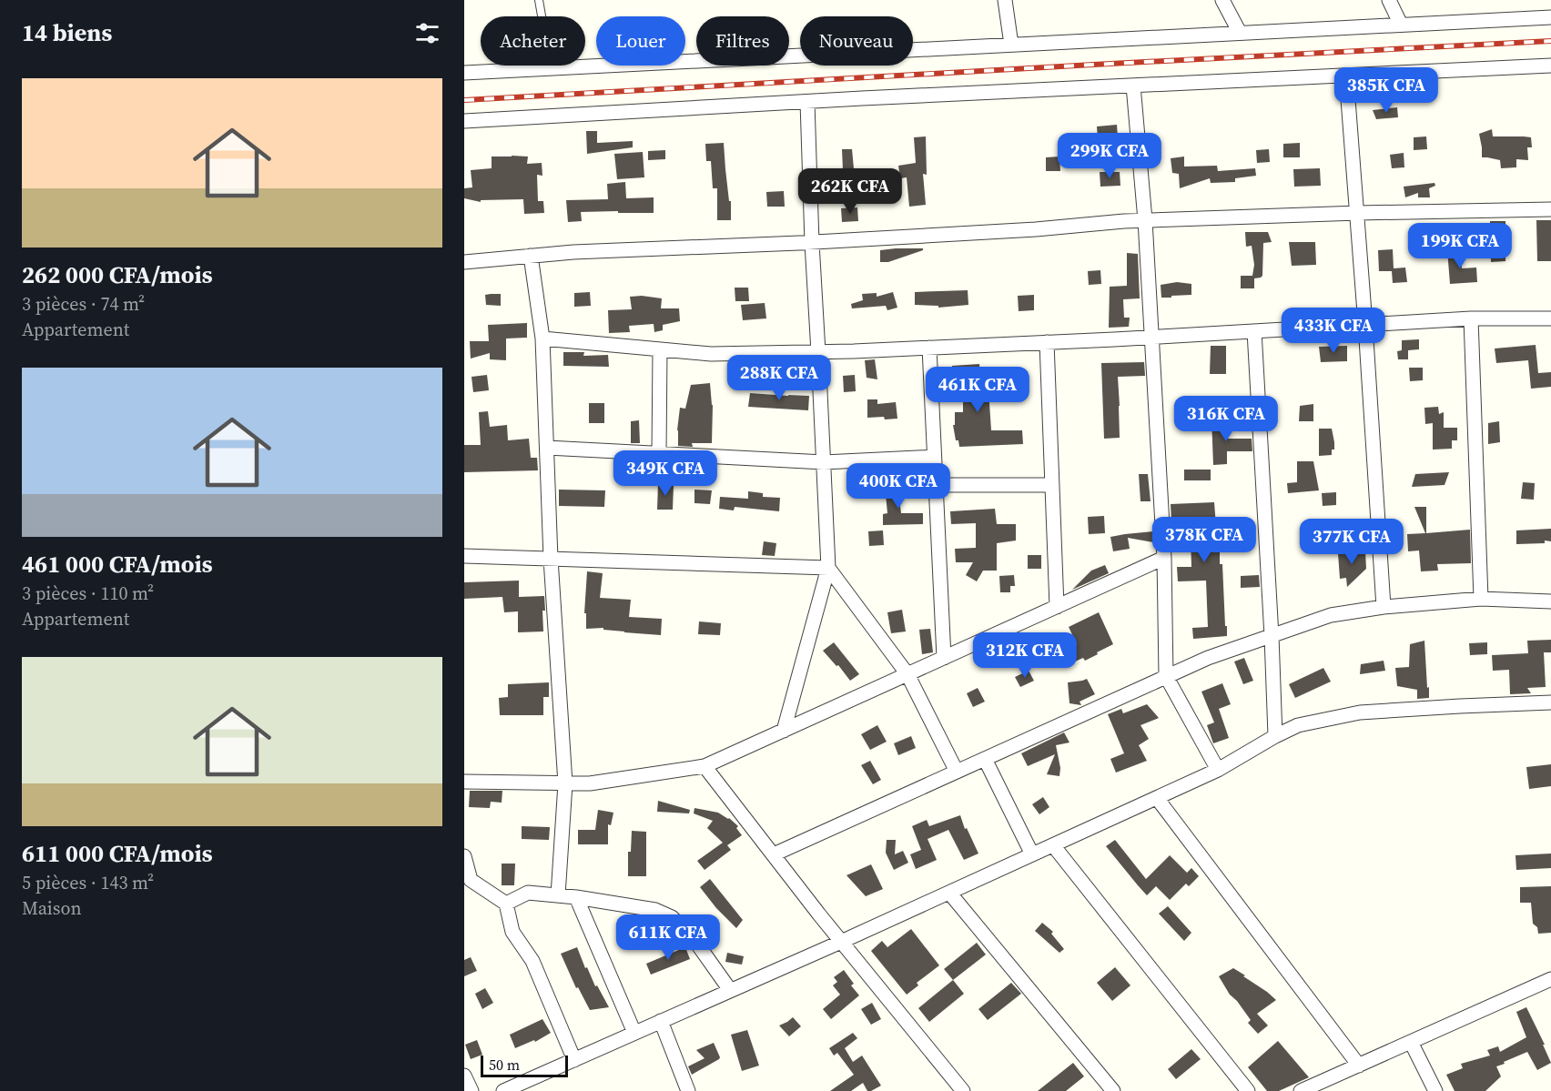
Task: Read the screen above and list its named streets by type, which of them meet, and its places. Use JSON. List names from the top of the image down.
{
  "scale_bar": "50 m",
  "page": {
    "heading": "14 biens",
    "chip": [
      "Acheter",
      "Louer",
      "Filtres",
      "Nouveau"
    ],
    "list": [
      {
        "name": "262 000 CFA/mois",
        "note": "3 pièces · 74 m² · Appartement"
      },
      {
        "name": "461 000 CFA/mois",
        "note": "3 pièces · 110 m² · Appartement"
      },
      {
        "name": "611 000 CFA/mois",
        "note": "5 pièces · 143 m² · Maison"
      }
    ],
    "price": [
      "385K CFA",
      "299K CFA",
      "262K CFA",
      "199K CFA",
      "433K CFA",
      "288K CFA",
      "461K CFA",
      "316K CFA",
      "349K CFA",
      "400K CFA",
      "378K CFA",
      "377K CFA",
      "312K CFA",
      "611K CFA"
    ],
    "scale": "50 m"
  }
}
